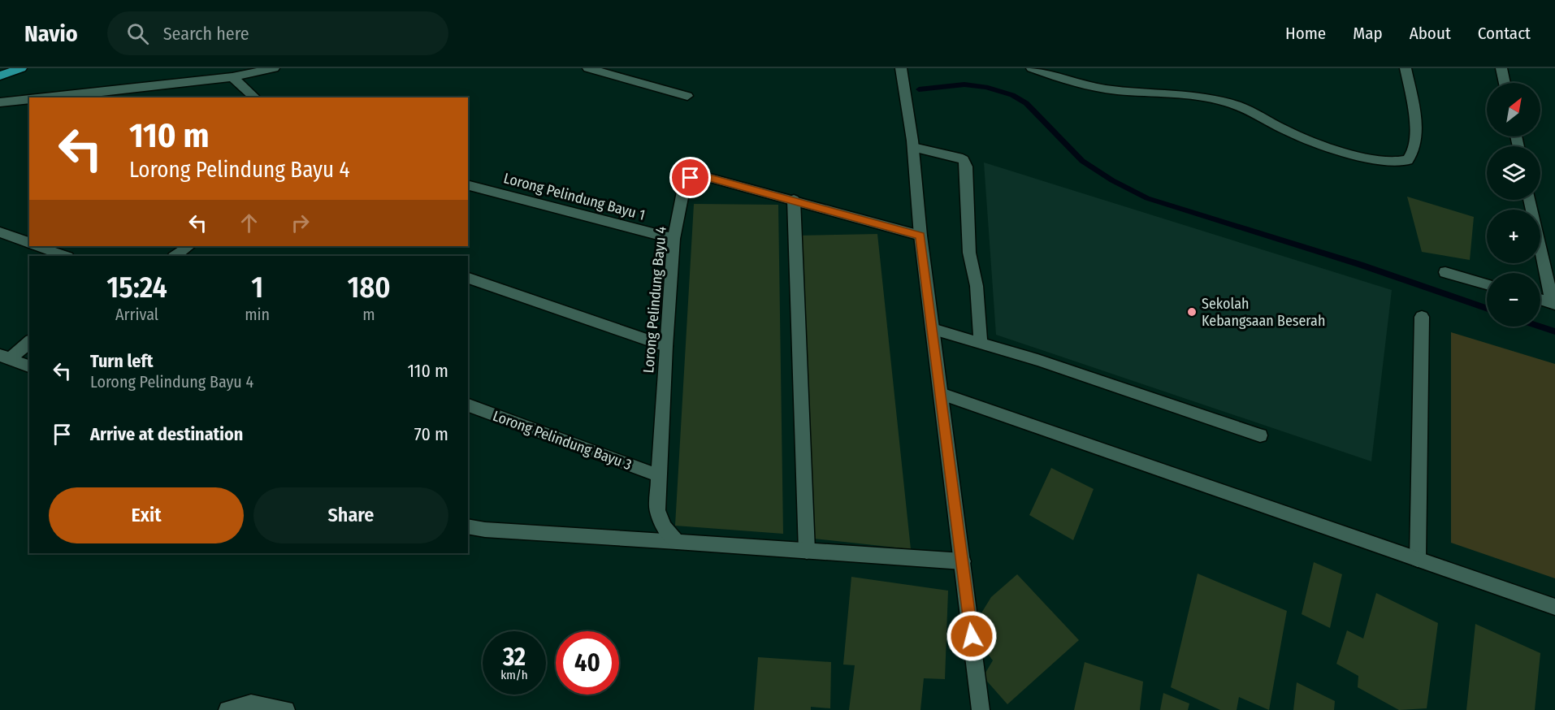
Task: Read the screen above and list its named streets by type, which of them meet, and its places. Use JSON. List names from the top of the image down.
{
  "streets": {
    "street": ["Lorong Pelindung Bayu 1", "Lorong Pelindung Bayu 4", "Lorong Pelindung Bayu 3"]
  },
  "crossings": [
    ["Lorong Pelindung Bayu 1", "Lorong Pelindung Bayu 4"],
    ["Lorong Pelindung Bayu 4", "Lorong Pelindung Bayu 3"]
  ],
  "places": ["Sekolah Kebangsaan Beserah"],
  "north": "top right",
  "page": {
    "header": "Navio",
    "search": "Search here",
    "nav": [
      "Home",
      "Map",
      "About",
      "Contact"
    ],
    "map_buttons": ["+", "−"],
    "turn": ["110 m", "Lorong Pelindung Bayu 4"],
    "eta": [
      "15:24",
      "Arrival",
      "1",
      "min",
      "180",
      "m"
    ],
    "list": [
      {
        "name": "Turn left",
        "note": "Lorong Pelindung Bayu 4",
        "value": "110 m"
      },
      {
        "name": "Arrive at destination",
        "value": "70 m"
      }
    ],
    "buttons": ["Exit", "Share"],
    "speed": "32 km/h",
    "limit": "40"
  }
}
